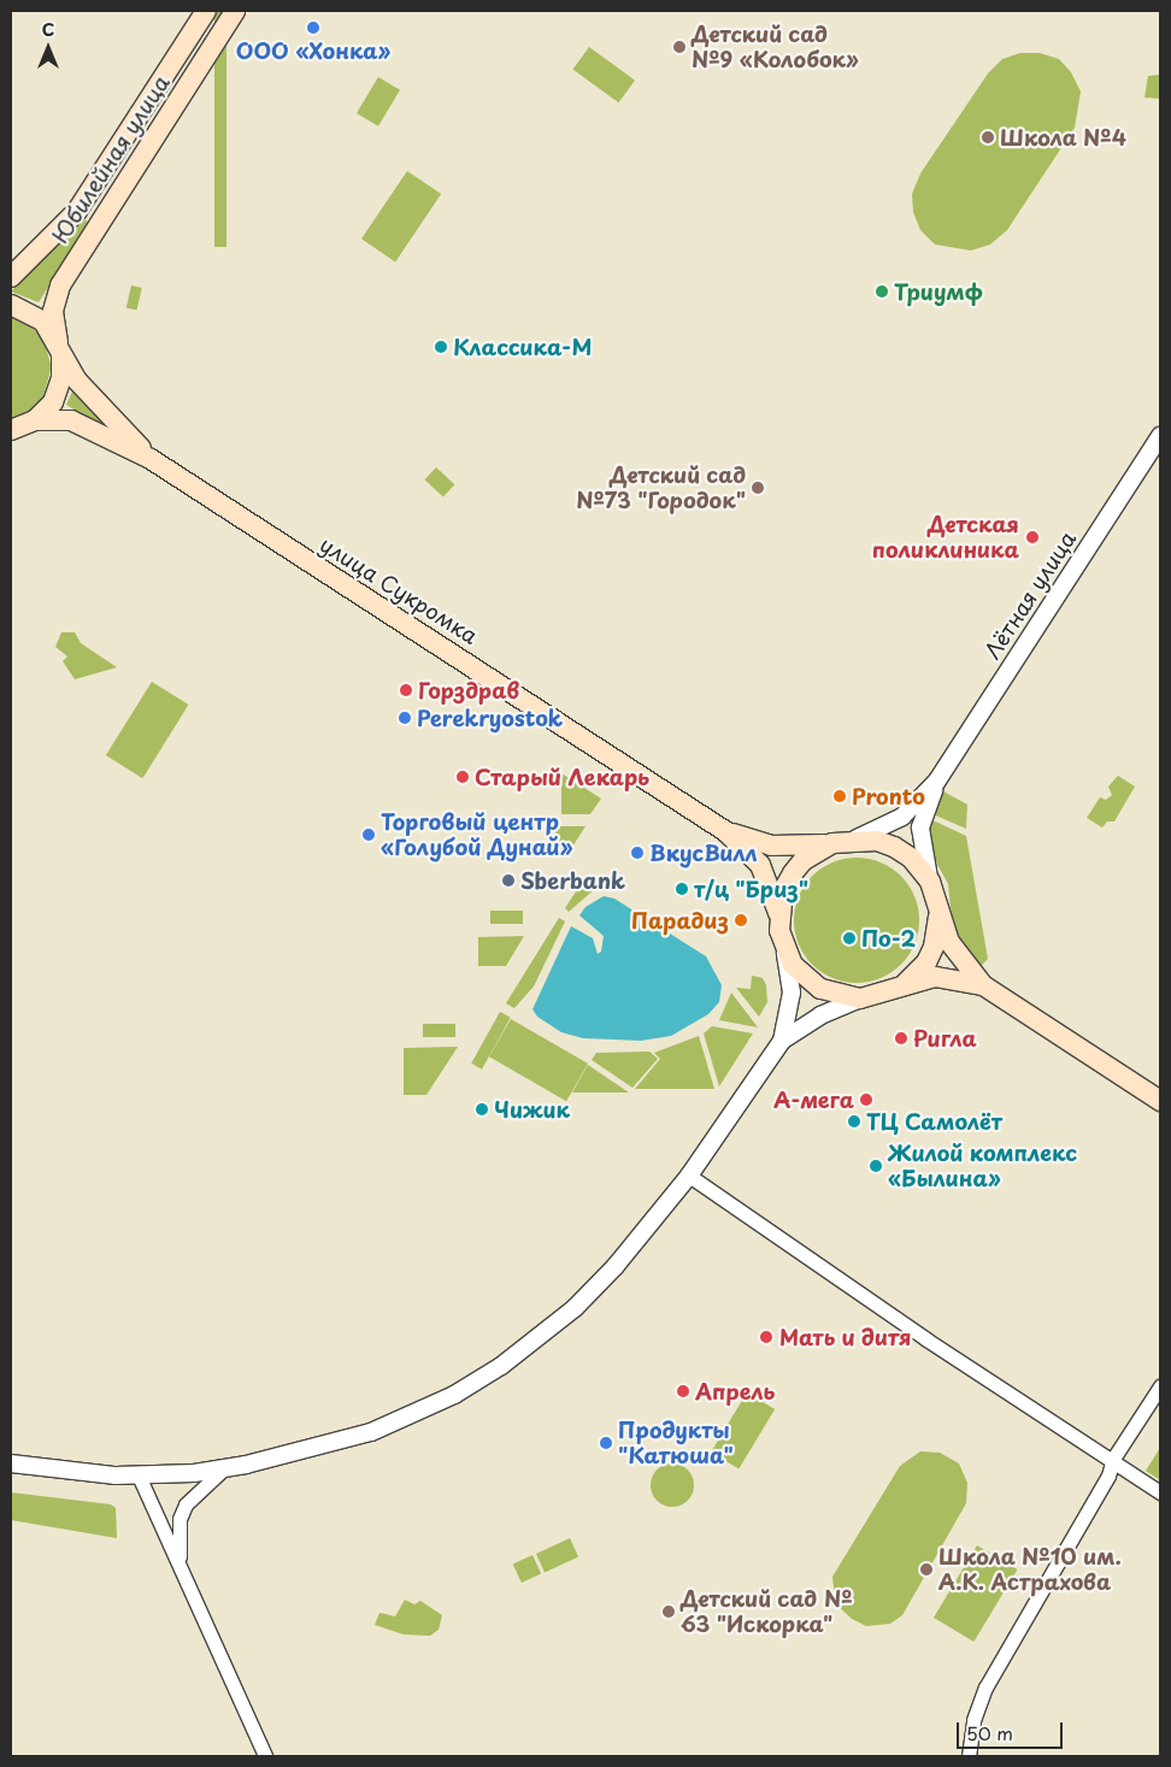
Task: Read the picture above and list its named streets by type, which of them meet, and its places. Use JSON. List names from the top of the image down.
{
  "streets": {
    "main road": ["Юбилейная улица", "улица Сукромка"],
    "street": ["Лётная улица"]
  },
  "places": [
    "ООО «Хонка»",
    "Детский сад №9 «Колобок»",
    "Школа №4",
    "Триумф",
    "Классика-М",
    "Детский сад №73 \"Городок\"",
    "Детская поликлиника",
    "Горздрав",
    "Perekryostok",
    "Старый Лекарь",
    "Pronto",
    "Торговый центр «Голубой Дунай»",
    "ВкусВилл",
    "Sberbank",
    "т/ц \"Бриз\"",
    "Парадиз",
    "По-2",
    "Ригла",
    "А-мега",
    "Чижик",
    "ТЦ Самолёт",
    "Жилой комплекс «Былина»",
    "Мать и дитя",
    "Апрель",
    "Продукты \"Катюша\"",
    "Школа №10 им. А.К. Астрахова",
    "Детский сад № 63 \"Искорка\""
  ],
  "scale_bar": "50 m",
  "north": "top"
}
